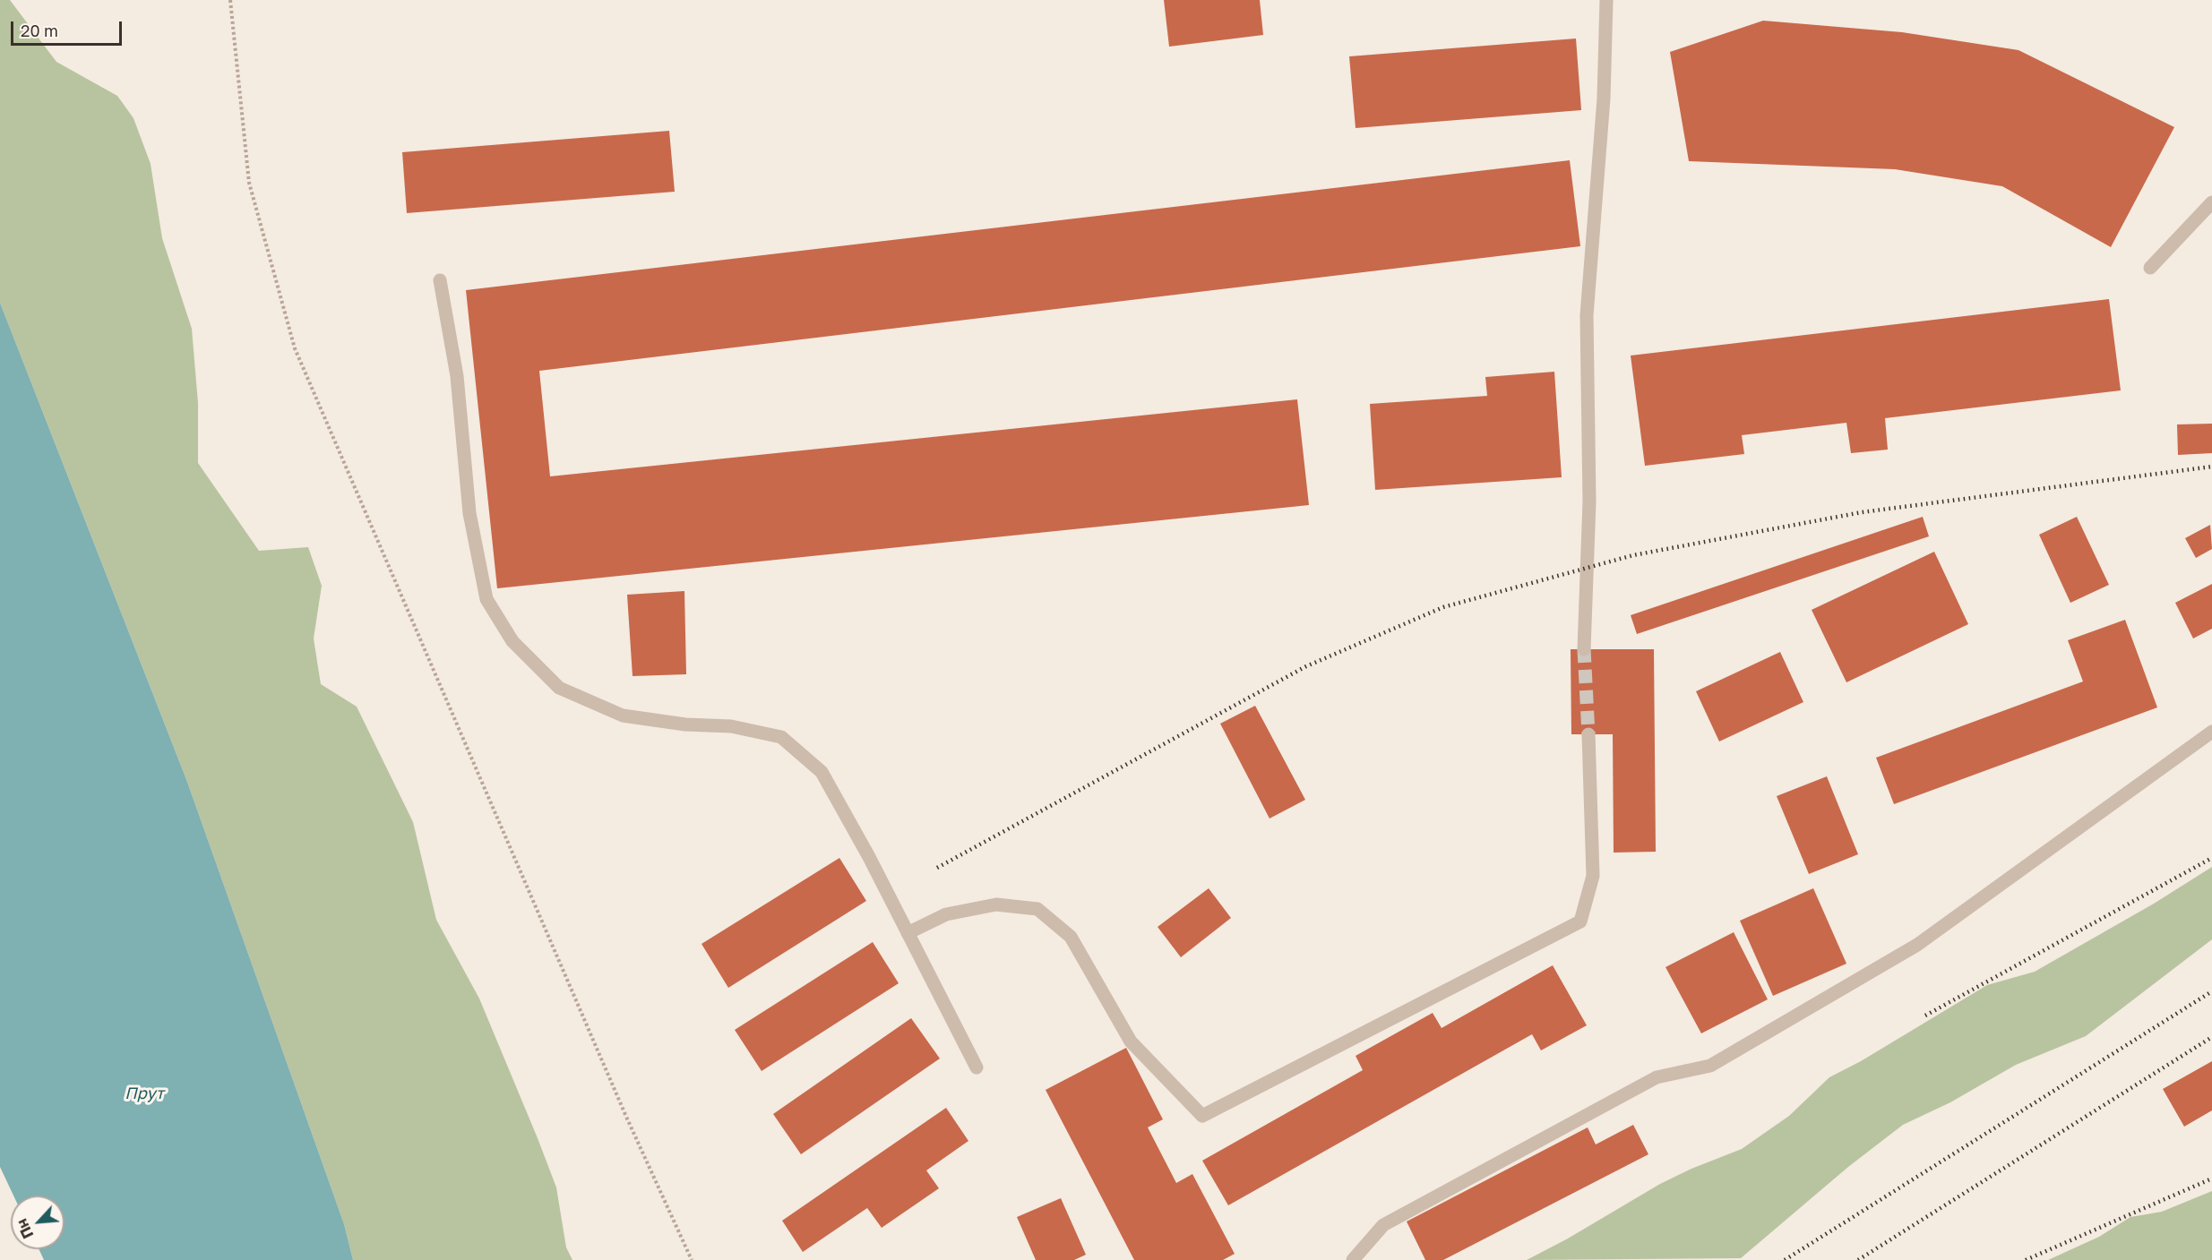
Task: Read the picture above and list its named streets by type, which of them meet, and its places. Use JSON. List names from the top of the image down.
{
  "water": ["Прут"],
  "scale_bar": "20 m",
  "north": "bottom left"
}
